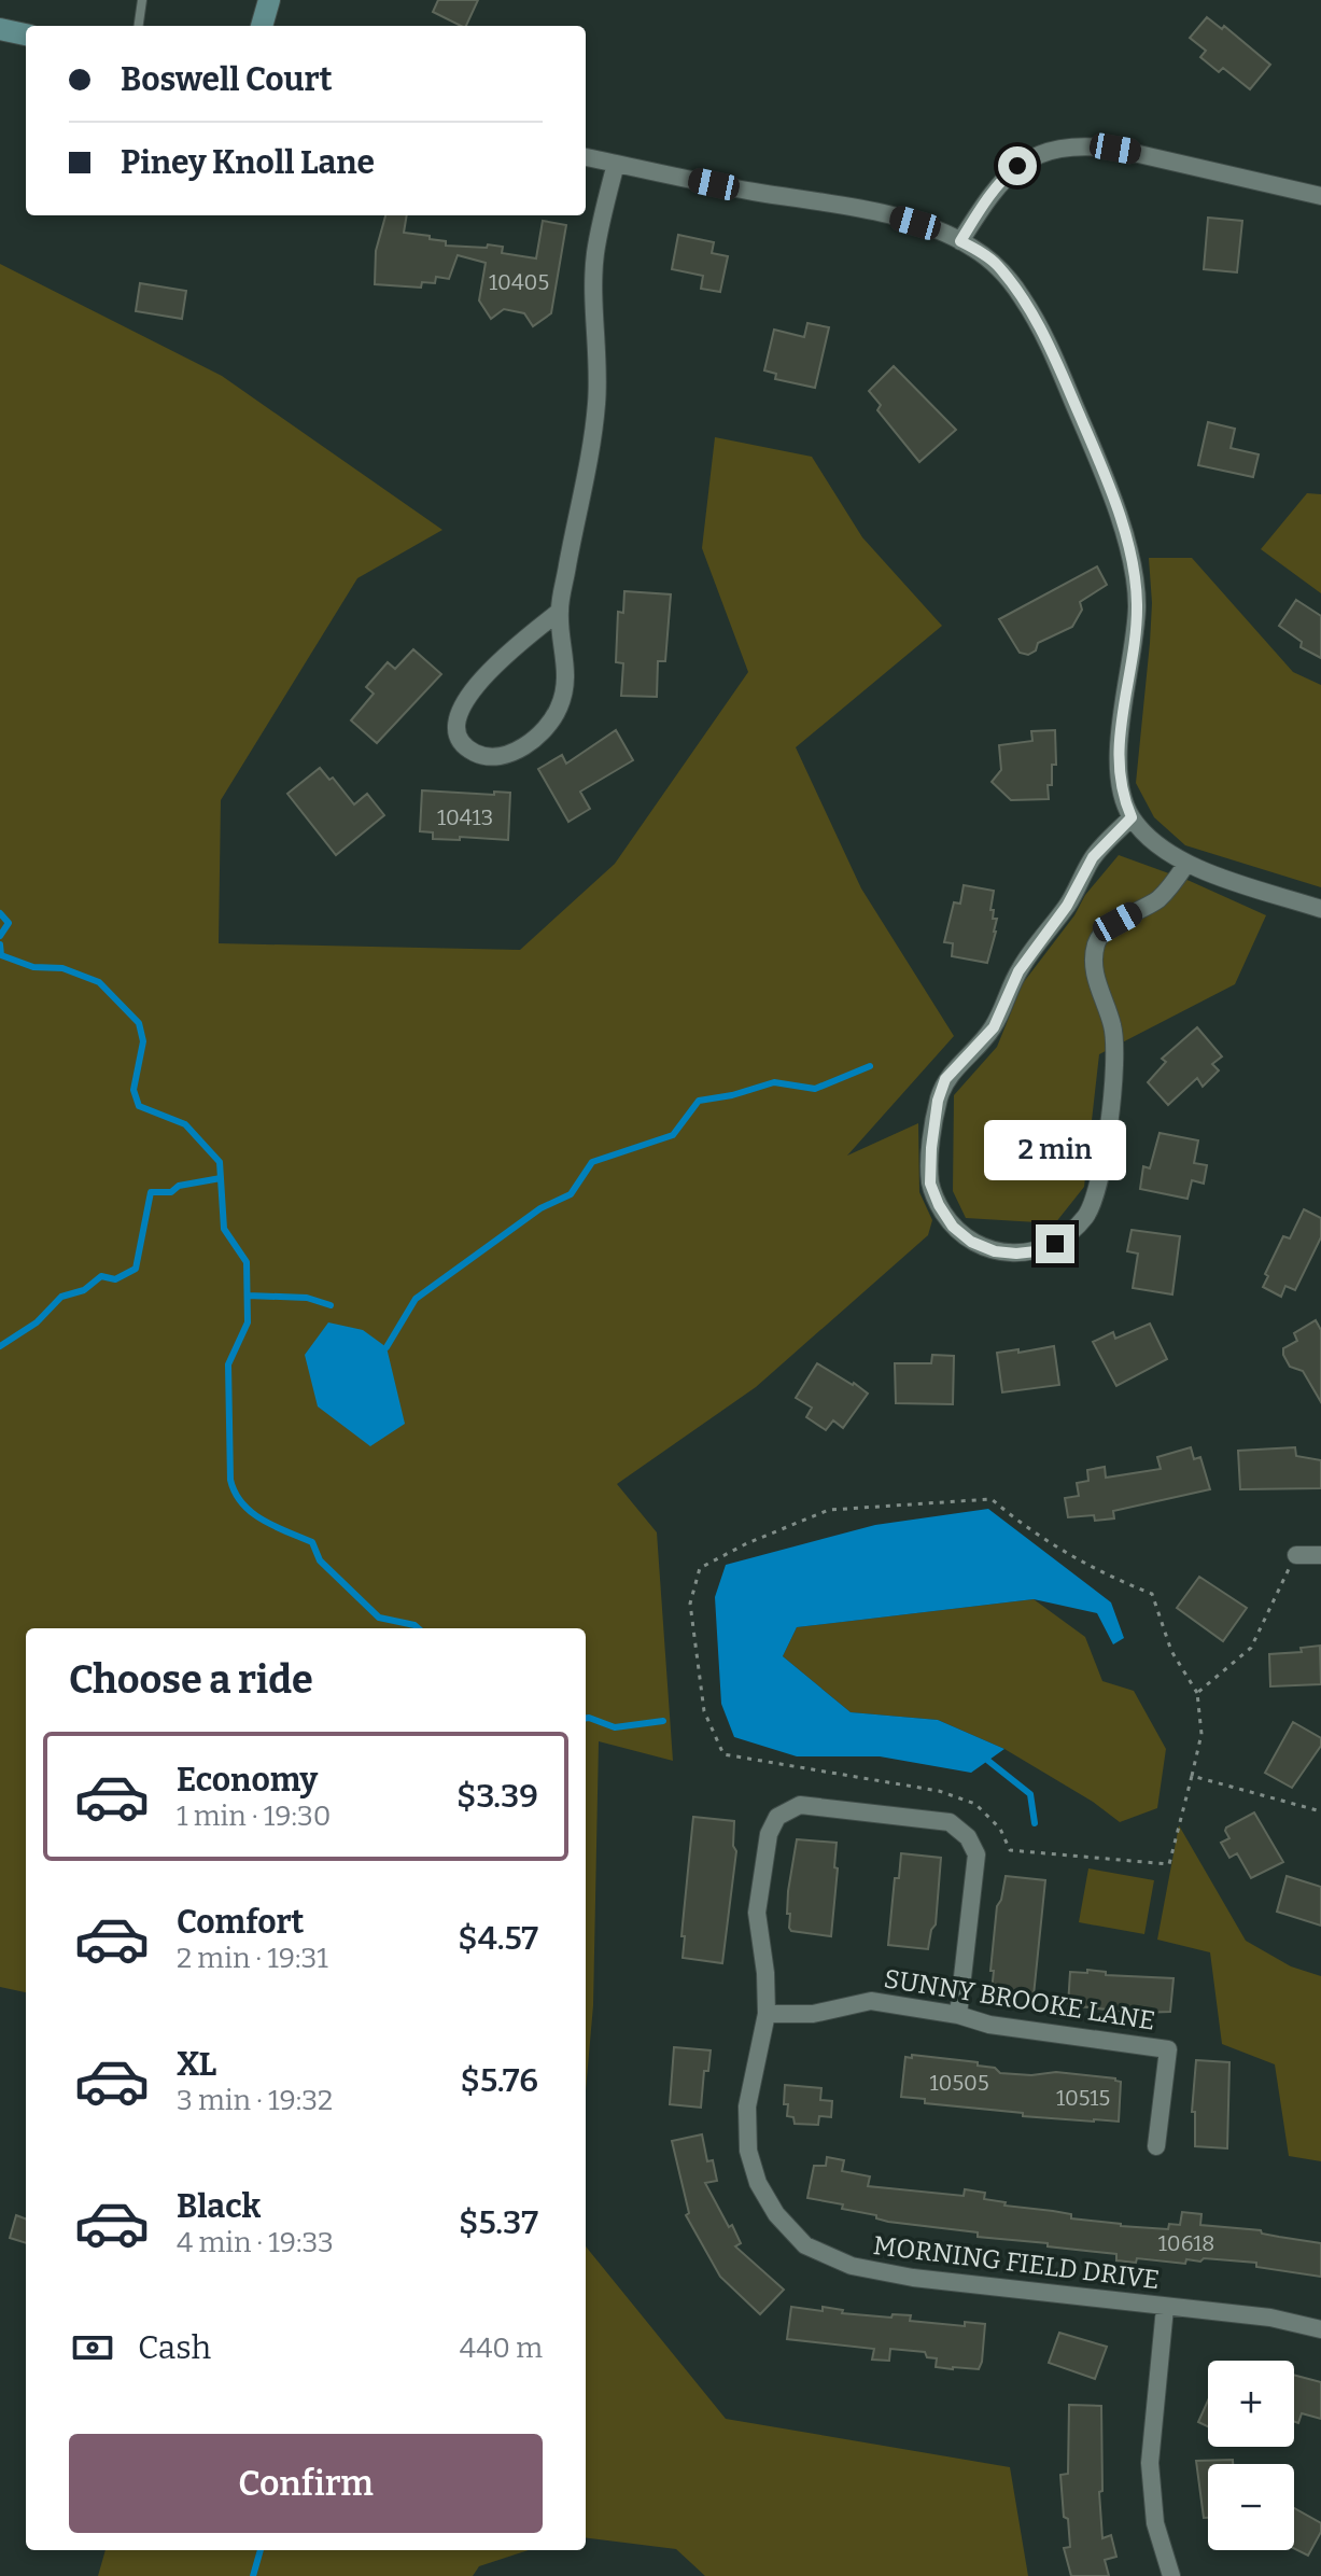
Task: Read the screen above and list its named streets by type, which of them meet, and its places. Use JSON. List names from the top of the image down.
{
  "streets": {
    "street": ["SUNNY BROOKE LANE", "MORNING FIELD DRIVE"]
  },
  "crossings": [
    ["SUNNY BROOKE LANE", "MORNING FIELD DRIVE"]
  ],
  "house_numbers": [
    "10405",
    "10413",
    "10505",
    "10515",
    "10618"
  ],
  "page": {
    "banner": ["Boswell Court", "Piney Knoll Lane"],
    "bubble": "2 min",
    "heading": "Choose a ride",
    "list": [
      {
        "name": "Economy",
        "note": "1 min · 19:30",
        "value": "$3.39"
      },
      {
        "name": "Comfort",
        "note": "2 min · 19:31",
        "value": "$4.57"
      },
      {
        "name": "XL",
        "note": "3 min · 19:32",
        "value": "$5.76"
      },
      {
        "name": "Black",
        "note": "4 min · 19:33",
        "value": "$5.37"
      }
    ],
    "pay": ["Cash", "440 m"],
    "map_buttons": ["+", "−"],
    "buttons": "Confirm"
  }
}
